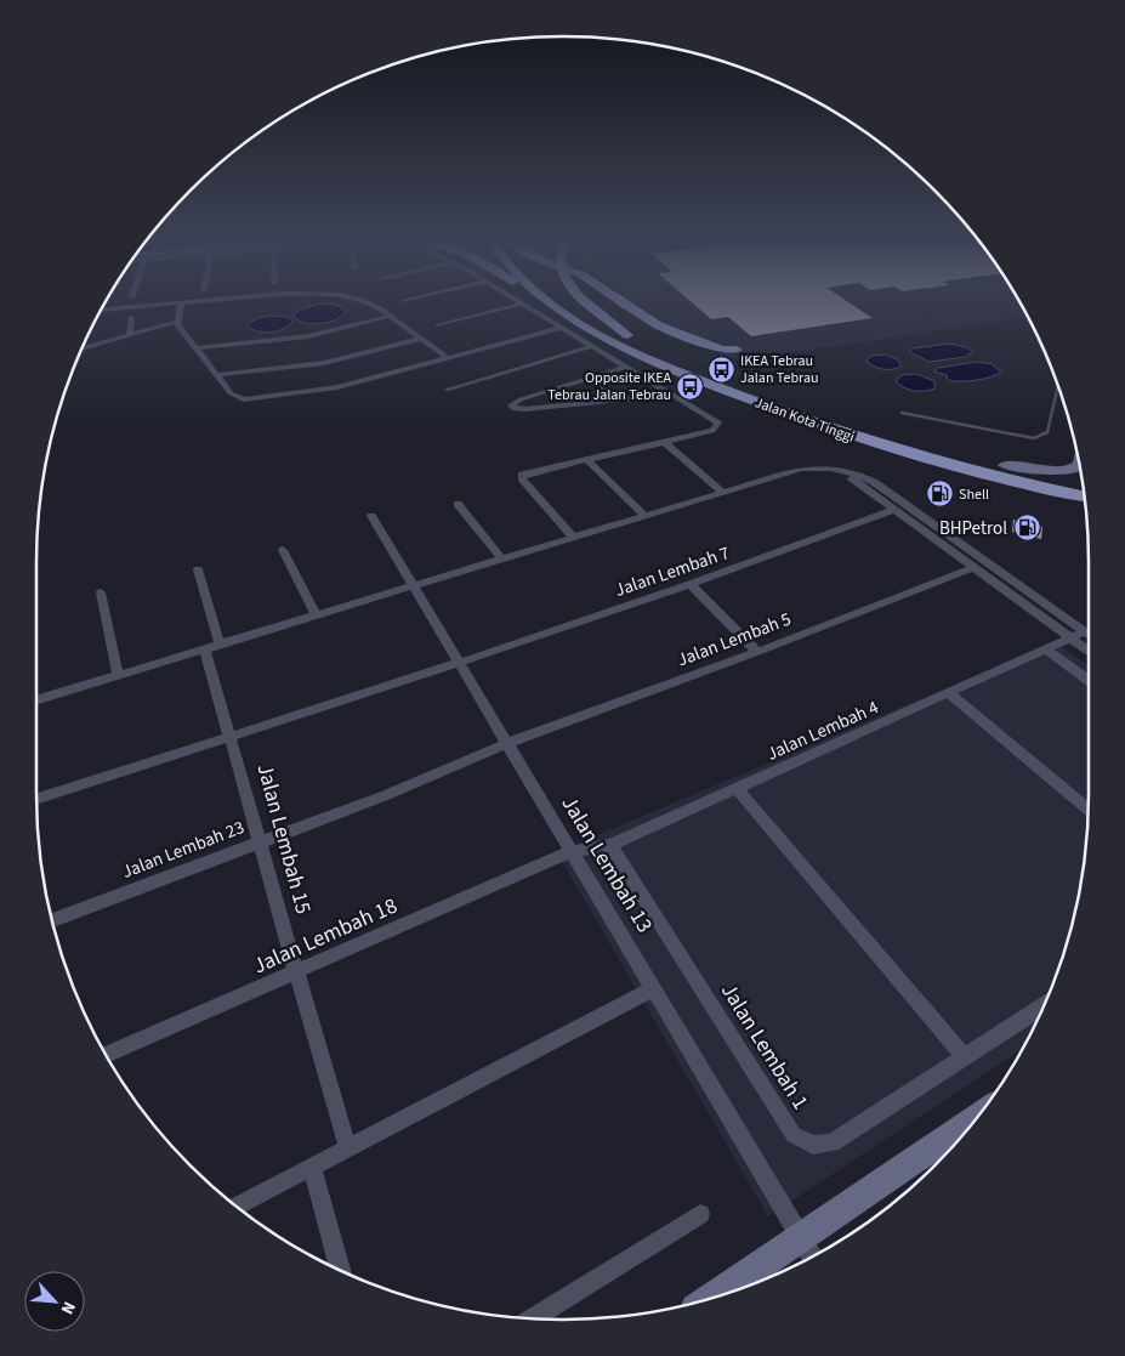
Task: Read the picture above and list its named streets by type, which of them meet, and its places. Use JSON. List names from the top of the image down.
{
  "streets": {
    "highway": ["Jalan Kota Tinggi"],
    "street": [
      "Jalan Lembah 7",
      "Jalan Lembah 5",
      "Jalan Lembah 4",
      "Jalan Lembah 15",
      "Jalan Lembah 23",
      "Jalan Lembah 13",
      "Jalan Lembah 18",
      "Jalan Lembah 1"
    ]
  },
  "crossings": [
    ["Jalan Lembah 7", "Jalan Lembah 15"],
    ["Jalan Lembah 7", "Jalan Lembah 13"],
    ["Jalan Lembah 5", "Jalan Lembah 23"],
    ["Jalan Lembah 5", "Jalan Lembah 13"],
    ["Jalan Lembah 4", "Jalan Lembah 13"],
    ["Jalan Lembah 4", "Jalan Lembah 18"],
    ["Jalan Lembah 4", "Jalan Lembah 1"],
    ["Jalan Lembah 15", "Jalan Lembah 23"],
    ["Jalan Lembah 15", "Jalan Lembah 18"],
    ["Jalan Lembah 23", "Jalan Lembah 13"],
    ["Jalan Lembah 13", "Jalan Lembah 18"]
  ],
  "places": {
    "bus stop": ["IKEA Tebrau Jalan Tebrau", "Opposite IKEA Tebrau Jalan Tebrau"],
    "fuel station": ["Shell", "BHPetrol"]
  },
  "north": "bottom right"
}
